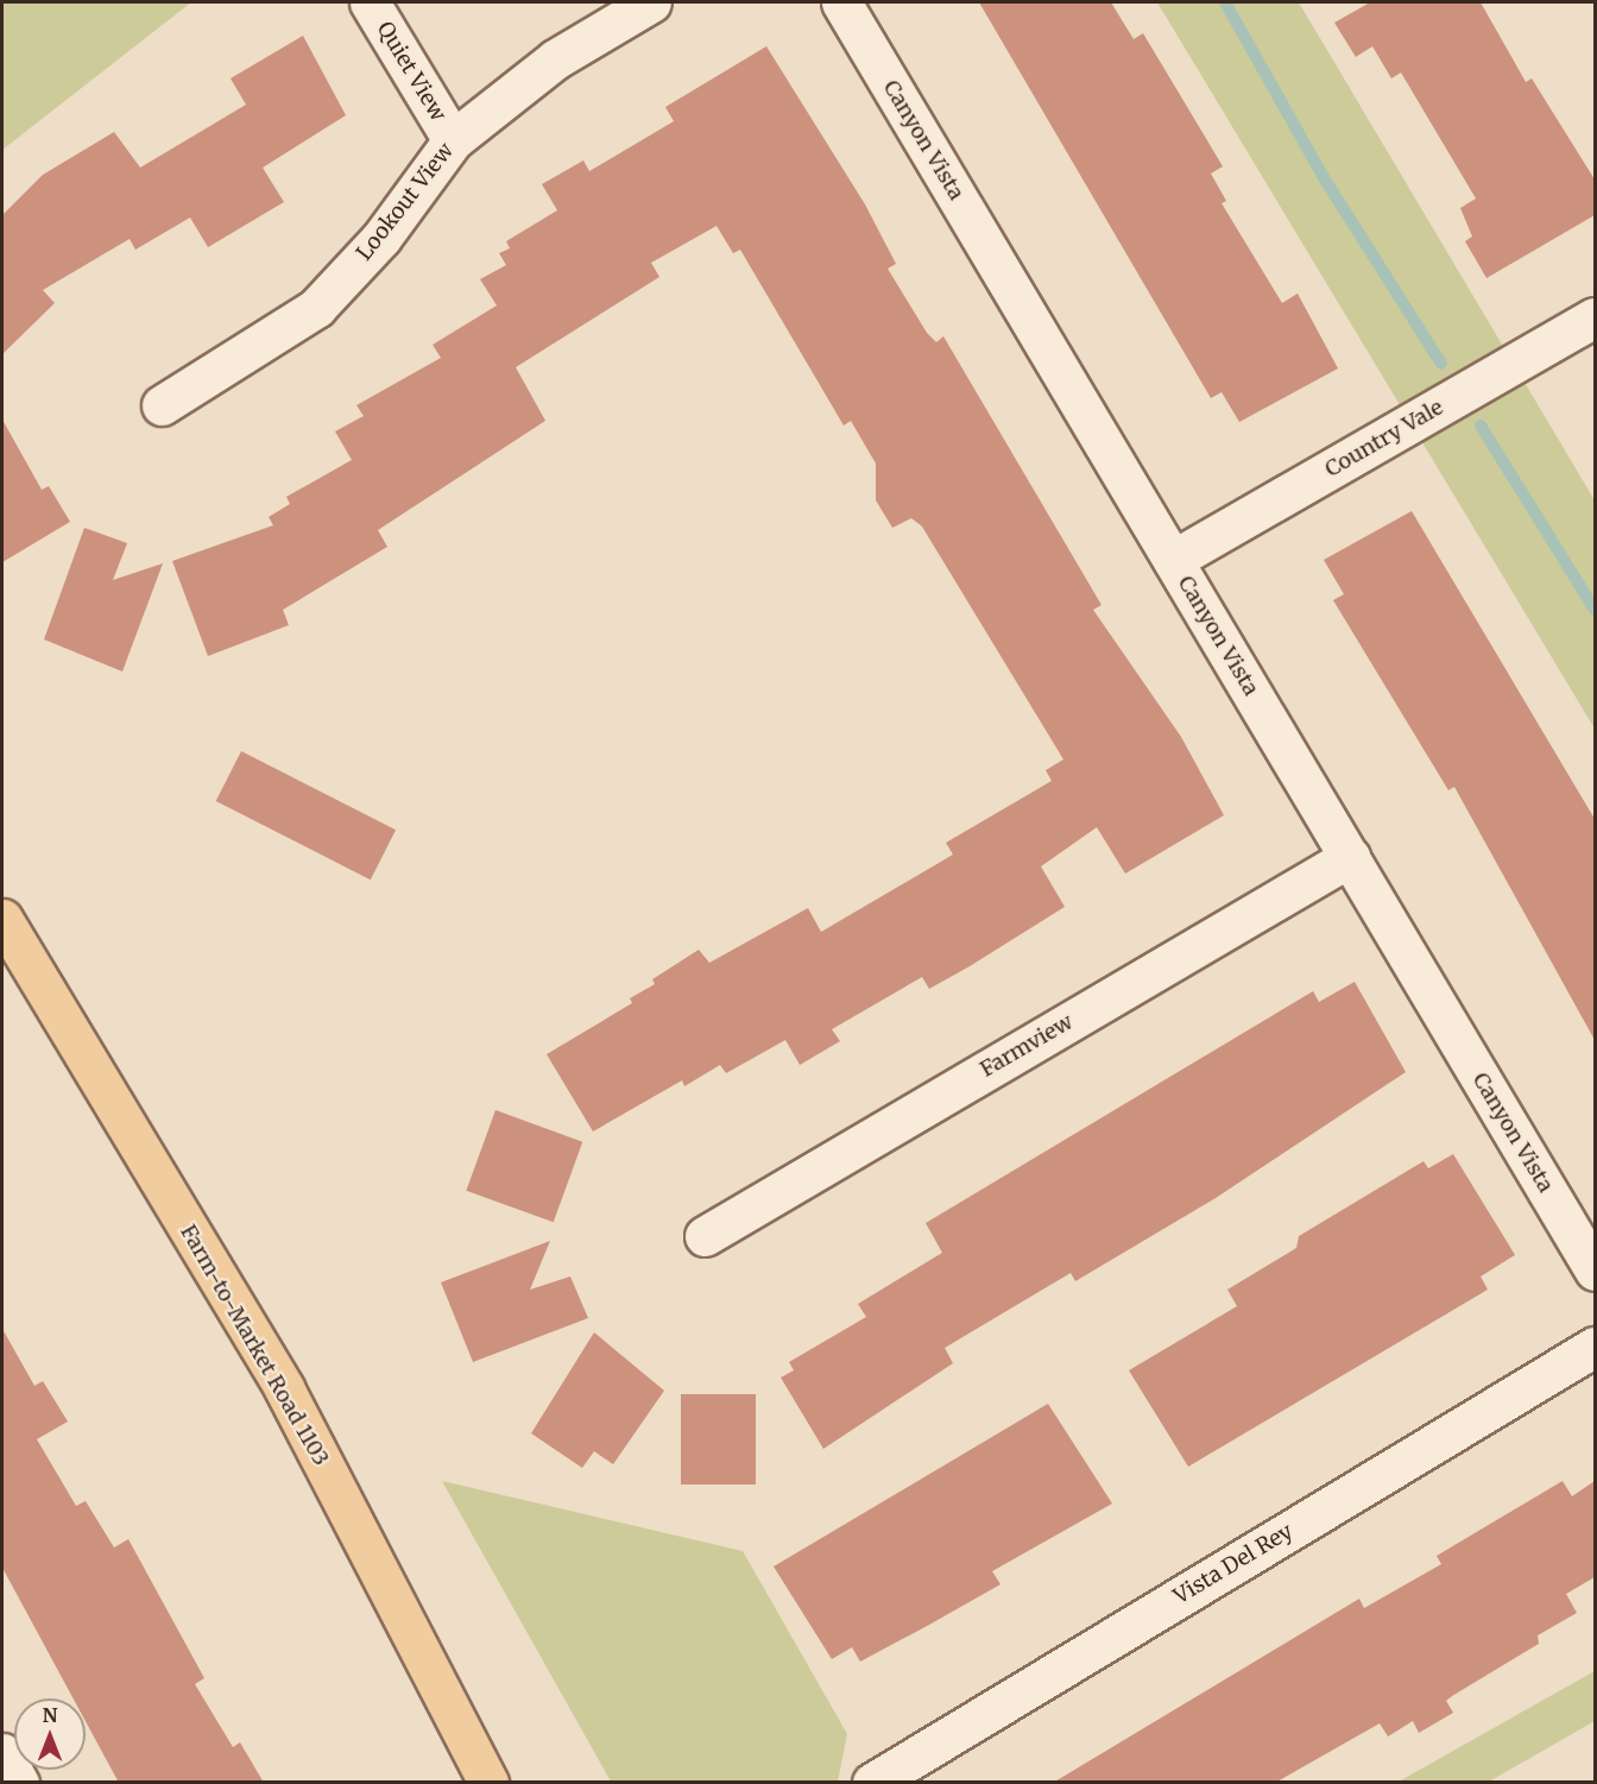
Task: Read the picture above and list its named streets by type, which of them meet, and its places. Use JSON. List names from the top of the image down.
{
  "streets": {
    "main road": ["Farm-to-Market Road 1103"],
    "street": [
      "Quiet View",
      "Canyon Vista",
      "Lookout View",
      "Country Vale",
      "Farmview",
      "Vista Del Rey"
    ]
  },
  "crossings": [
    ["Quiet View", "Lookout View"],
    ["Canyon Vista", "Country Vale"],
    ["Canyon Vista", "Farmview"]
  ],
  "north": "top"
}
